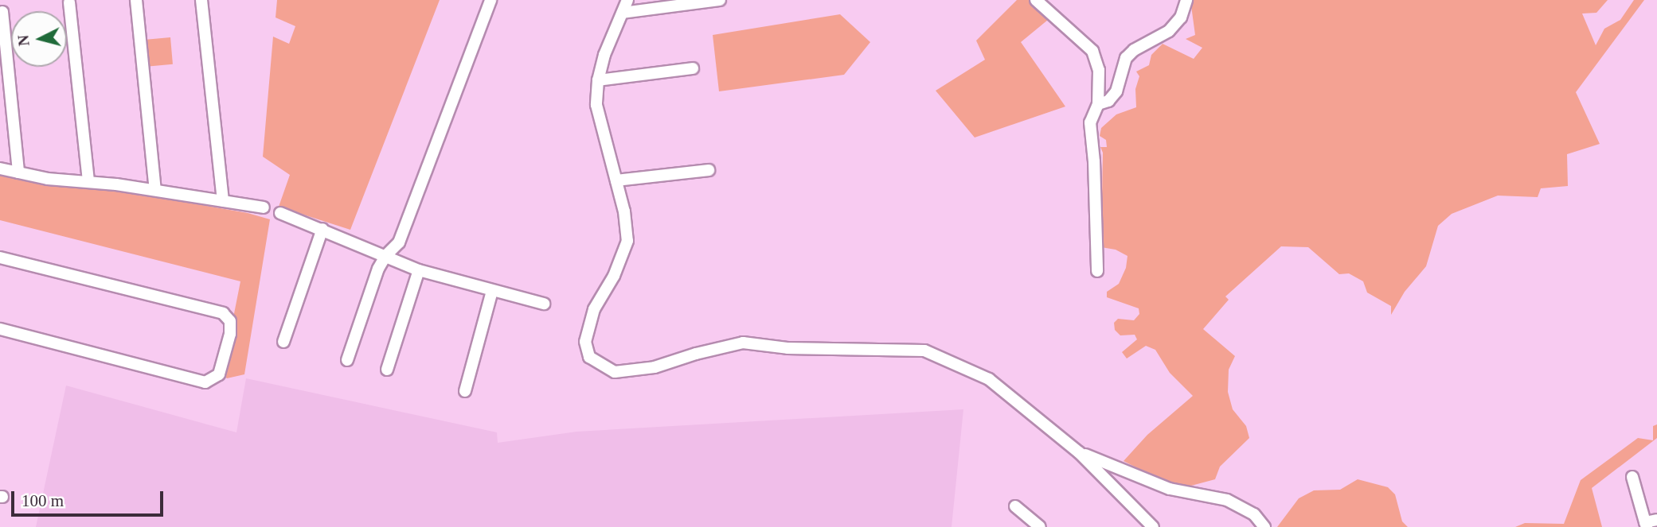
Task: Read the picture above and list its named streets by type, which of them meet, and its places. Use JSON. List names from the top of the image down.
{
  "scale_bar": "100 m",
  "north": "left"
}
